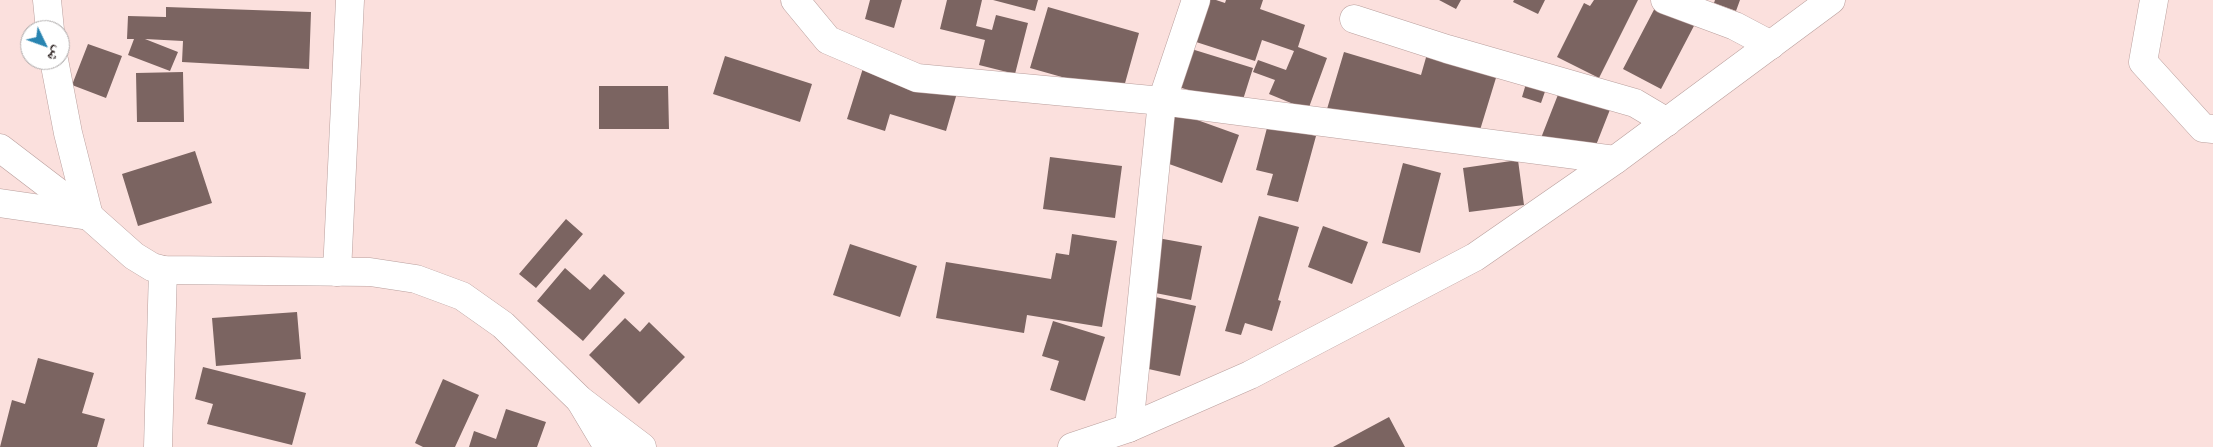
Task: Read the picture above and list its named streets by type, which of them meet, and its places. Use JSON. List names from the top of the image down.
{
  "north": "bottom right"
}
